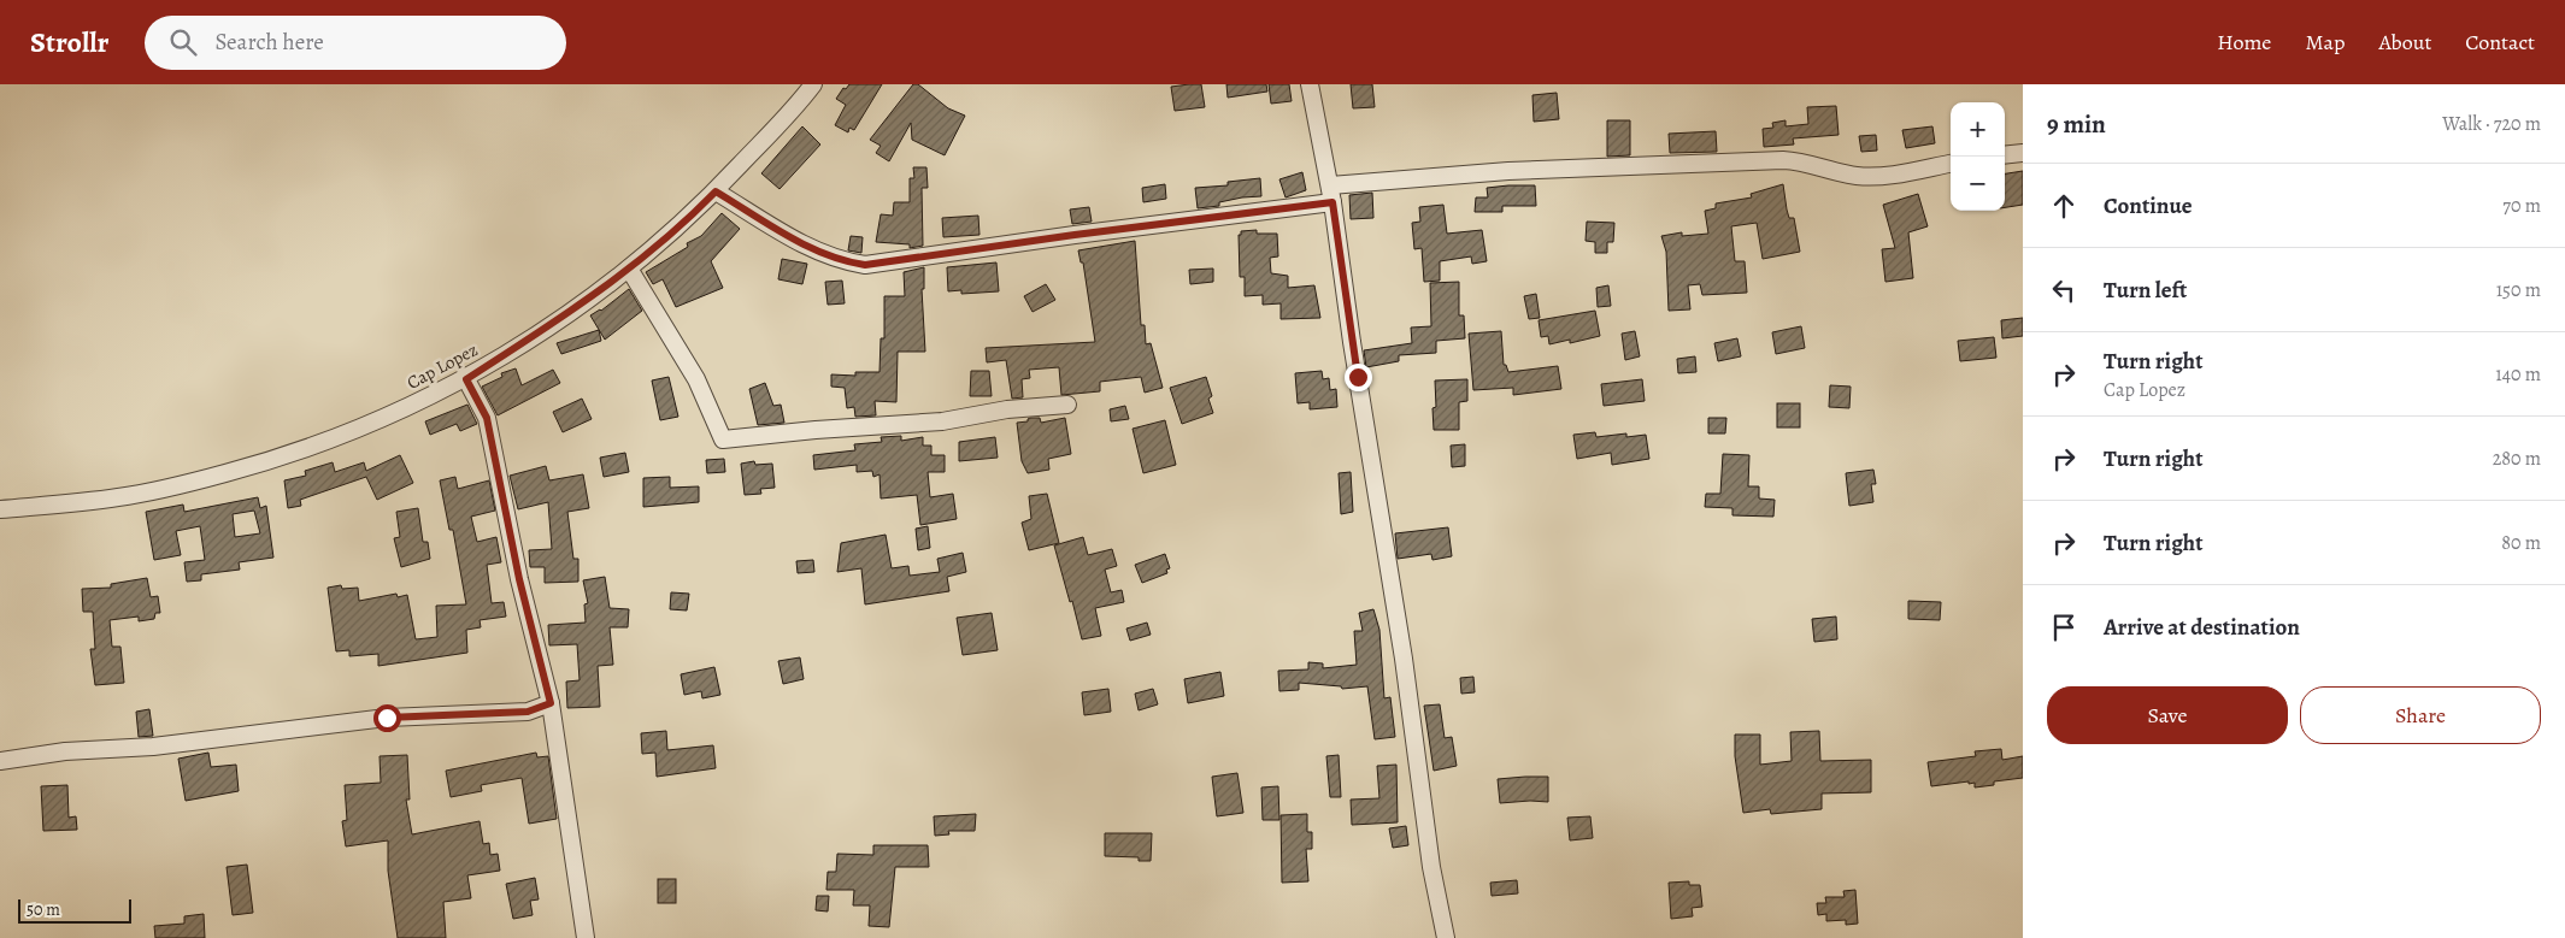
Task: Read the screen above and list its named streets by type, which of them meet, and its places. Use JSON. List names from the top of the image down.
{
  "streets": {
    "street": ["Cap Lopez"]
  },
  "scale_bar": "50 m",
  "page": {
    "header": "Strollr",
    "search": "Search here",
    "nav": [
      "Home",
      "Map",
      "About",
      "Contact"
    ],
    "heading": ["9 min", "Walk · 720 m"],
    "map_buttons": ["+", "−"],
    "list": [
      ["Continue", "70 m"],
      ["Turn left", "150 m"],
      ["Turn right", "Cap Lopez", "140 m"],
      ["Turn right", "280 m"],
      ["Turn right", "80 m"],
      "Arrive at destination"
    ],
    "buttons": ["Save", "Share"],
    "scale": "50 m"
  }
}
